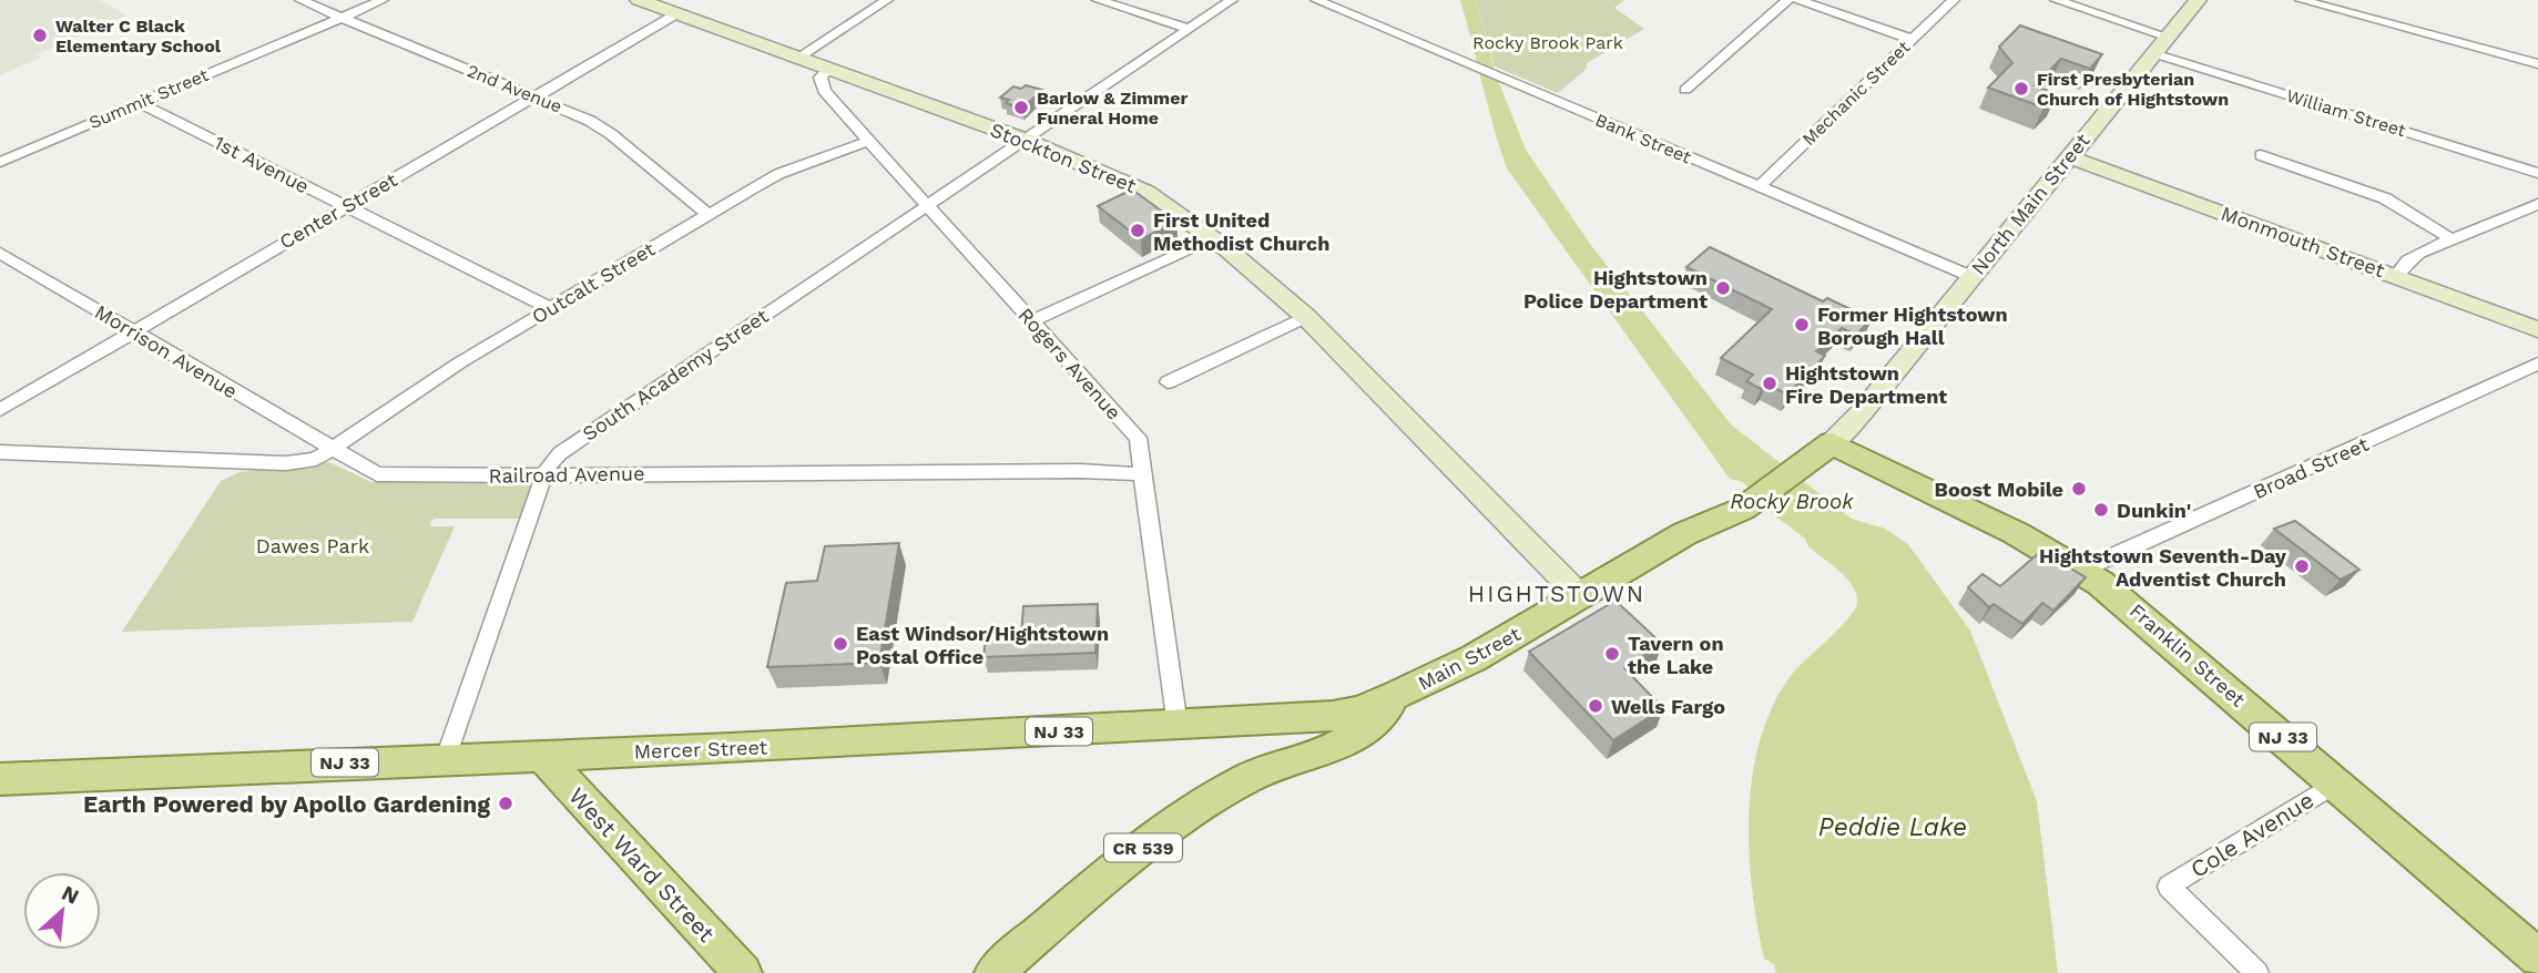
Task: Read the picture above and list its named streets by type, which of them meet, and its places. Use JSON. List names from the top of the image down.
{
  "streets": {
    "main road": [
      "Stockton Street",
      "North Main Street",
      "Franklin Street",
      "Main Street",
      "NJ 33",
      "Mercer Street",
      "CR 539",
      "West Ward Street"
    ],
    "street": [
      "2nd Avenue",
      "Mechanic Street",
      "Summit Street",
      "William Street",
      "Bank Street",
      "1st Avenue",
      "Center Street",
      "Monmouth Street",
      "Outcalt Street",
      "Morrison Avenue",
      "Rogers Avenue",
      "South Academy Street",
      "Broad Street",
      "Railroad Avenue",
      "Cole Avenue"
    ]
  },
  "crossings": [
    ["2nd Avenue", "Summit Street"],
    ["2nd Avenue", "Center Street"],
    ["2nd Avenue", "Outcalt Street"],
    ["Mechanic Street", "Bank Street"],
    ["Summit Street", "1st Avenue"],
    ["William Street", "North Main Street"],
    ["Bank Street", "North Main Street"],
    ["Stockton Street", "Center Street"],
    ["Stockton Street", "Rogers Avenue"],
    ["Stockton Street", "South Academy Street"],
    ["Stockton Street", "Main Street"],
    ["1st Avenue", "Center Street"],
    ["1st Avenue", "Outcalt Street"],
    ["North Main Street", "Monmouth Street"],
    ["North Main Street", "Franklin Street"],
    ["North Main Street", "Main Street"],
    ["Center Street", "Morrison Avenue"],
    ["Outcalt Street", "Morrison Avenue"],
    ["Outcalt Street", "Rogers Avenue"],
    ["Outcalt Street", "Railroad Avenue"],
    ["Morrison Avenue", "Railroad Avenue"],
    ["Rogers Avenue", "South Academy Street"],
    ["Rogers Avenue", "Railroad Avenue"],
    ["Rogers Avenue", "Mercer Street"],
    ["South Academy Street", "Railroad Avenue"],
    ["South Academy Street", "Mercer Street"],
    ["Broad Street", "Franklin Street"],
    ["Franklin Street", "Main Street"],
    ["Franklin Street", "Cole Avenue"],
    ["Main Street", "Mercer Street"],
    ["Main Street", "CR 539"],
    ["Mercer Street", "CR 539"],
    ["Mercer Street", "West Ward Street"]
  ],
  "districts": ["HIGHTSTOWN"],
  "water": ["Rocky Brook", "Peddie Lake"],
  "parks": ["Rocky Brook Park", "Dawes Park"],
  "places": [
    "Walter C Black Elementary School",
    "First Presbyterian Church of Hightstown",
    "Barlow & Zimmer Funeral Home",
    "First United Methodist Church",
    "Hightstown Police Department",
    "Former Hightstown Borough Hall",
    "Hightstown Fire Department",
    "Boost Mobile",
    "Dunkin'",
    "Hightstown Seventh-Day Adventist Church",
    "East Windsor/Hightstown Postal Office",
    "Tavern on the Lake",
    "Wells Fargo",
    "Earth Powered by Apollo Gardening"
  ],
  "north": "top right"
}
